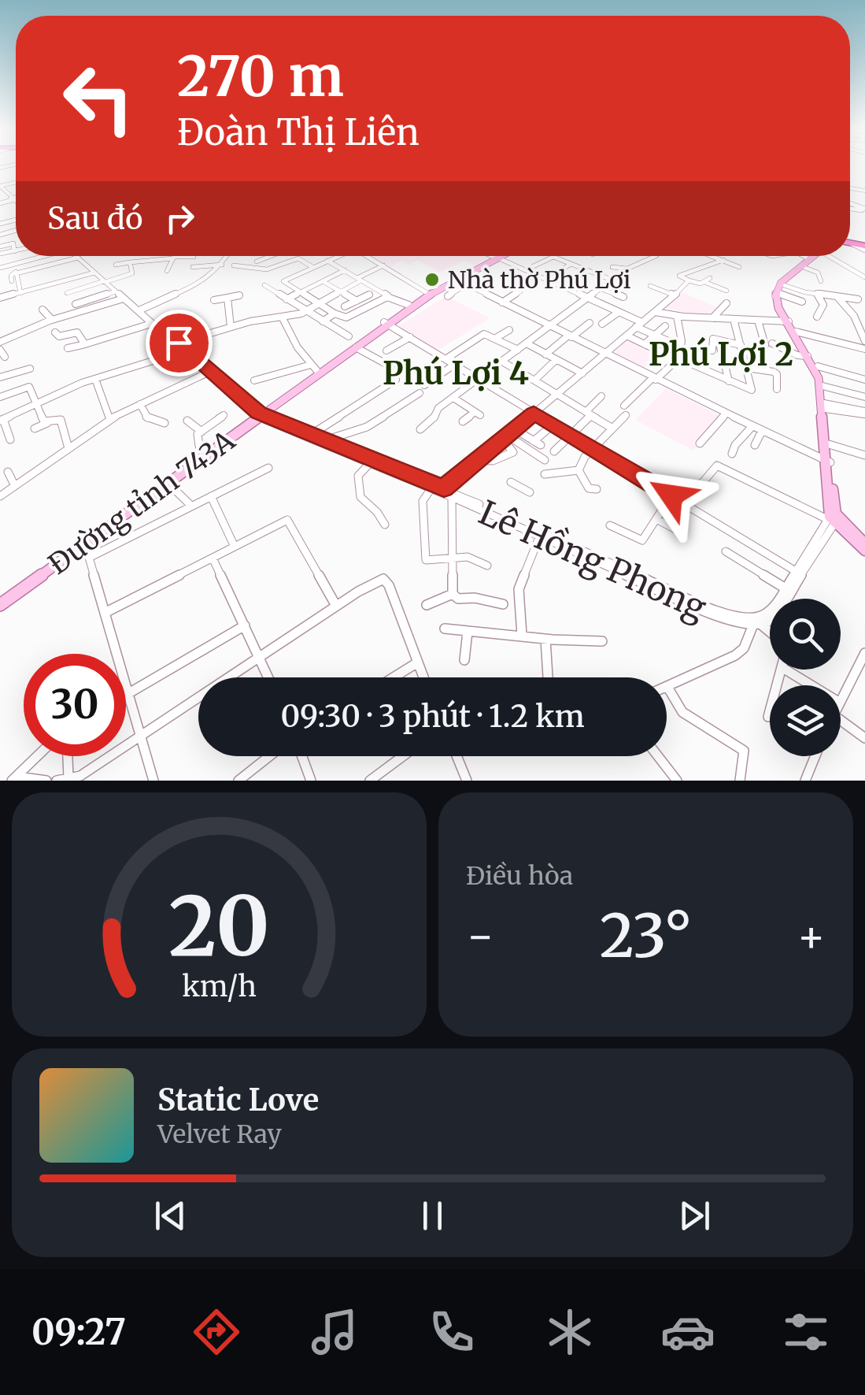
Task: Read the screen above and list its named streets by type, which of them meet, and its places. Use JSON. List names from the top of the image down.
{
  "streets": {
    "main road": ["Đường tỉnh 743A"],
    "street": ["Lê Hồng Phong"]
  },
  "crossings": [
    ["Đường tỉnh 743A", "Lê Hồng Phong"]
  ],
  "districts": ["Phú Lợi 2", "Phú Lợi 4"],
  "places": ["Nhà thờ Phú Lợi"],
  "page": {
    "turn": ["270 m", "Đoàn Thị Liên"],
    "then": "Sau đó",
    "limit": "30",
    "trip": "09:30 · 3 phút · 1.2 km",
    "tile": "Điều hòa",
    "heat": ["−", "23°", "+"],
    "song": ["Static Love", "Velvet Ray"],
    "tabs": "09:27",
    "gauge": ["20", "km/h"]
  }
}
